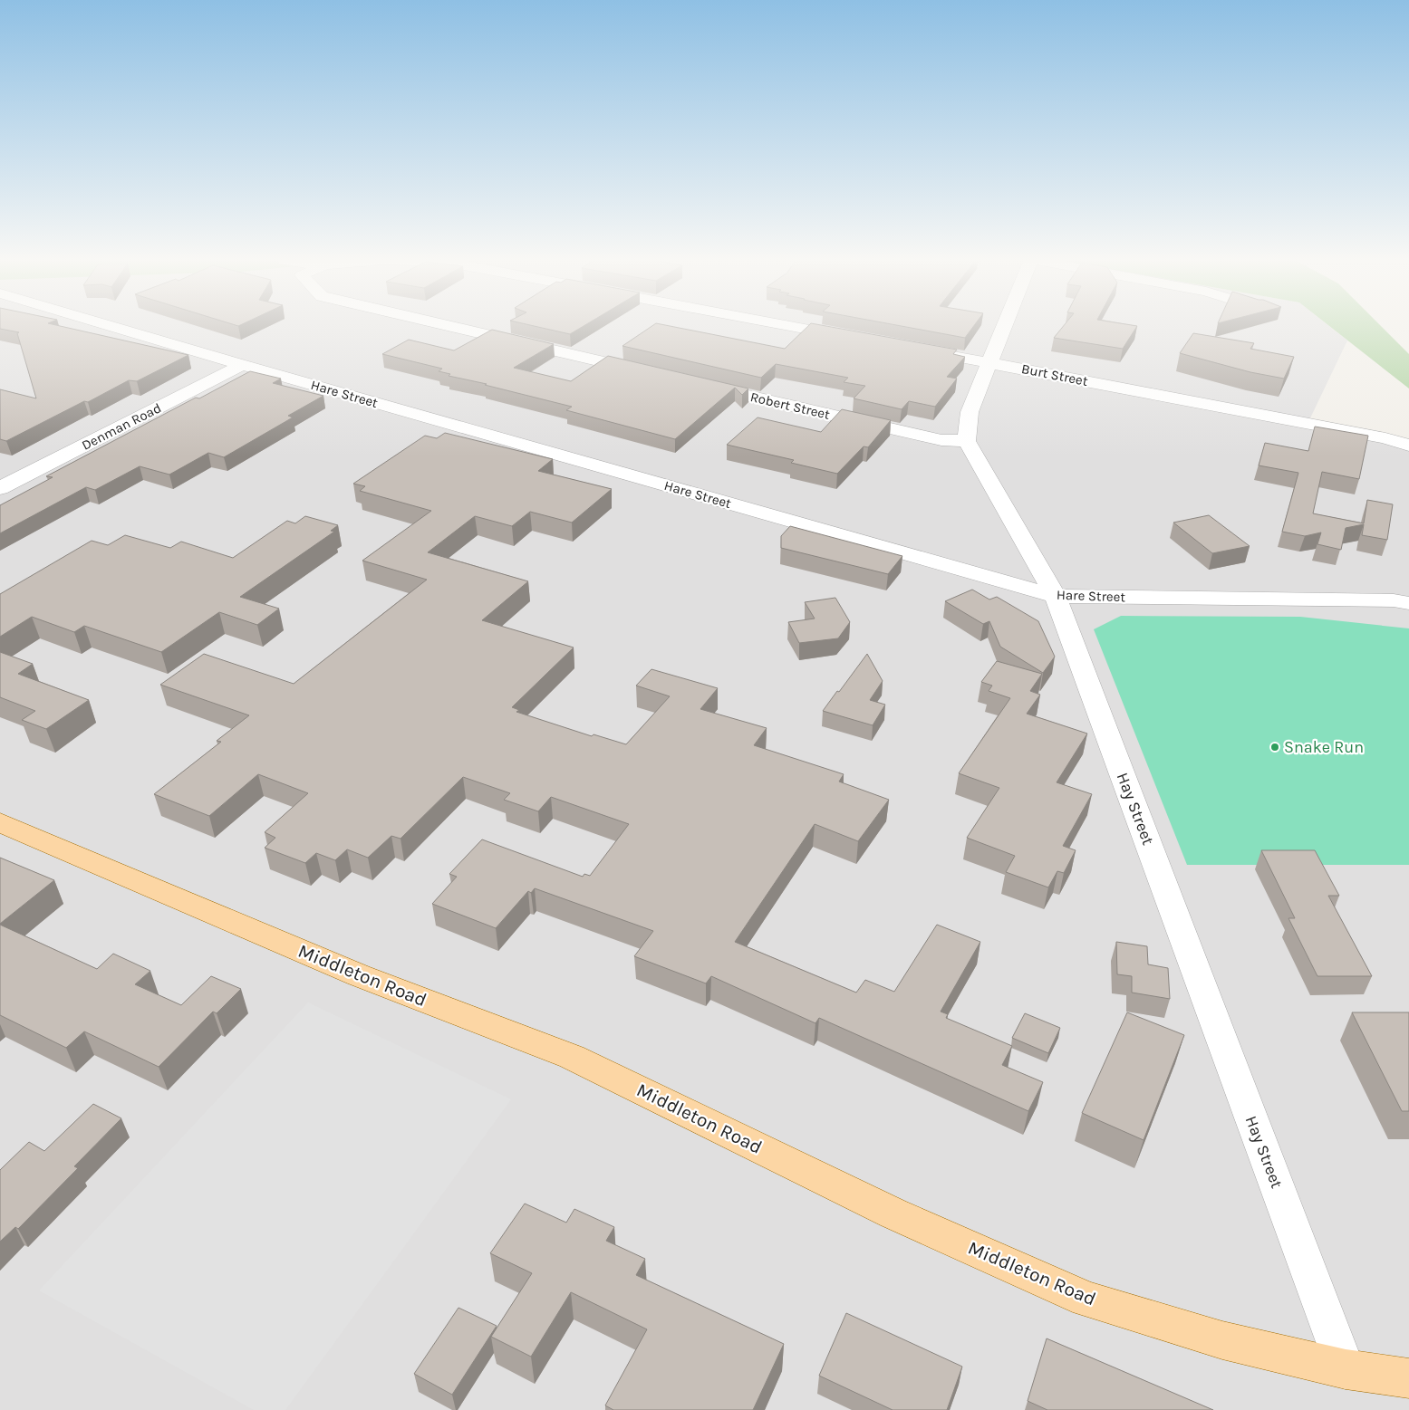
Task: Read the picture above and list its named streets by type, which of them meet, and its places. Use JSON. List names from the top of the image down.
{
  "streets": {
    "main road": ["Middleton Road"],
    "street": [
      "Burt Street",
      "Hare Street",
      "Robert Street",
      "Denman Road",
      "Hay Street"
    ]
  },
  "crossings": [
    ["Hare Street", "Denman Road"],
    ["Hare Street", "Hay Street"],
    ["Robert Street", "Hay Street"],
    ["Hay Street", "Middleton Road"]
  ],
  "places": ["Snake Run"]
}
